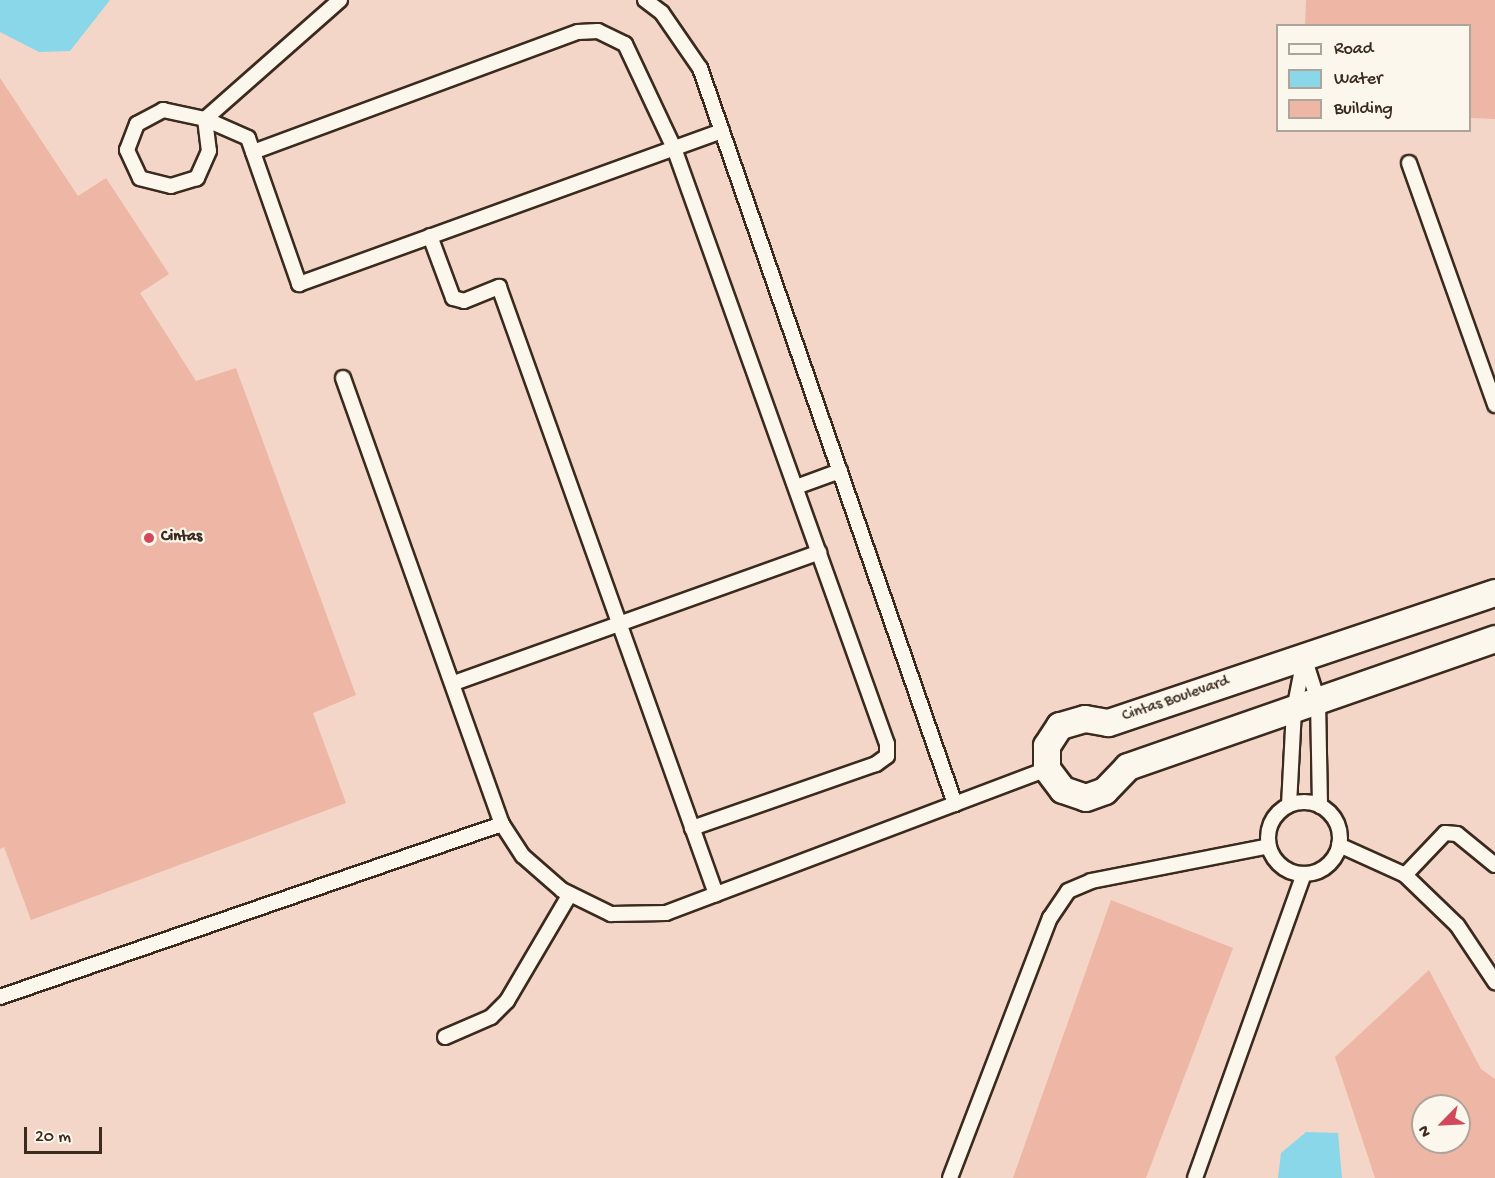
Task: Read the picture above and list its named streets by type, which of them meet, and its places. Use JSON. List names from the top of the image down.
{
  "streets": {
    "street": ["Cintas Boulevard"]
  },
  "places": ["Cintas"],
  "legend": ["Road", "Water", "Building"],
  "scale_bar": "20 m",
  "north": "bottom left"
}
